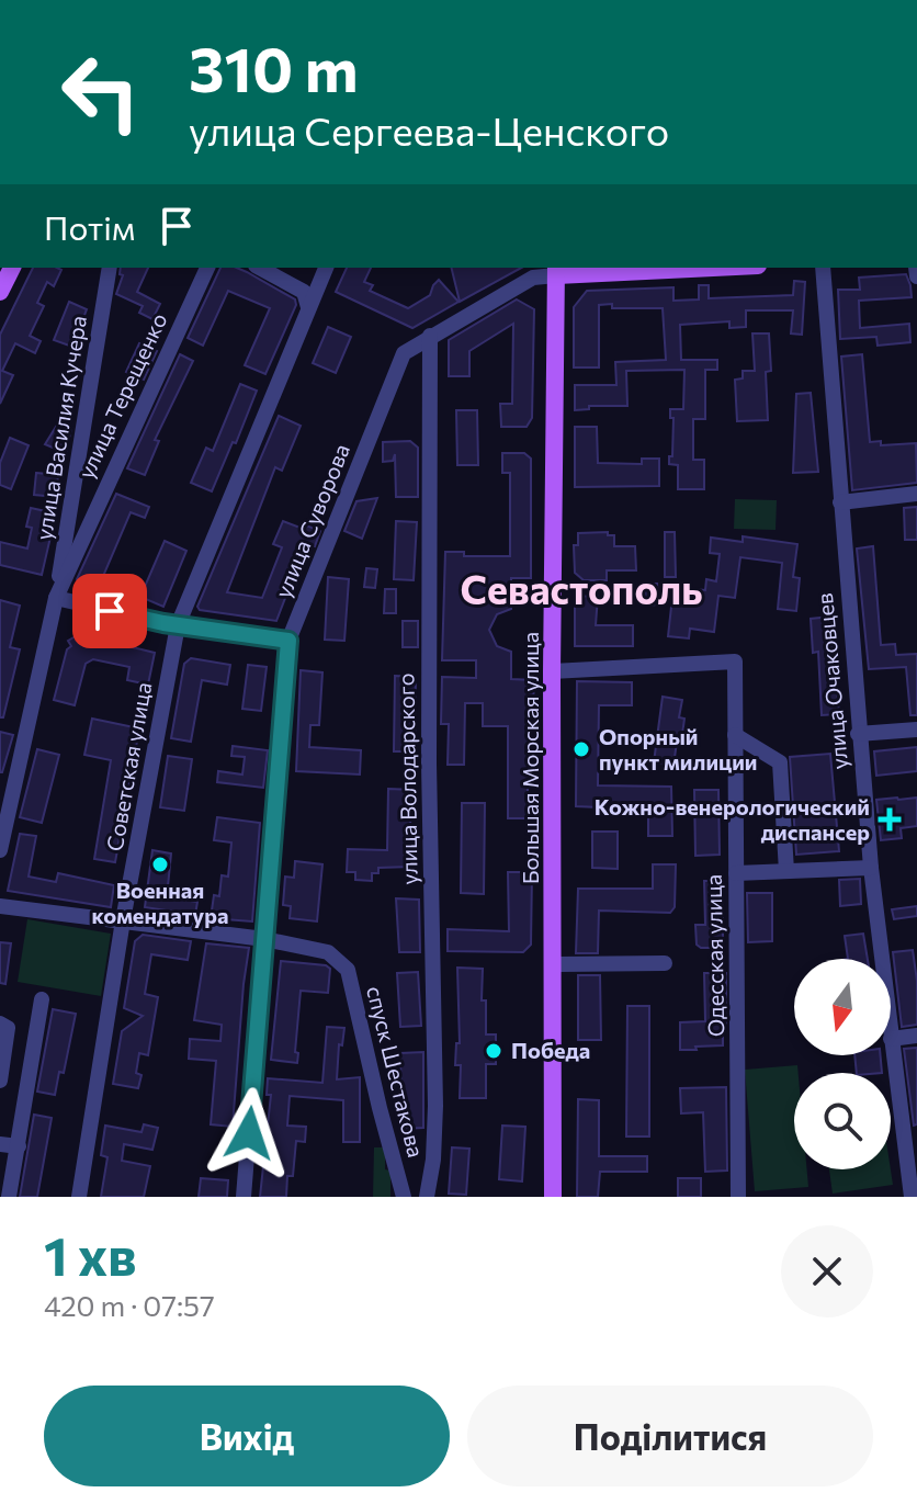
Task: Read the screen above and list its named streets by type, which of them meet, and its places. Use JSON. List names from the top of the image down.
{
  "streets": {
    "main road": ["Большая Морская улица"],
    "street": [
      "улица Терещенко",
      "улица Василия Кучера",
      "улица Суворова",
      "улица Очаковцев",
      "Советская улица",
      "улица Володарского",
      "Одесская улица",
      "спуск Шестакова"
    ]
  },
  "crossings": [
    ["улица Терещенко", "улица Василия Кучера"],
    ["улица Суворова", "Большая Морская улица"],
    ["улица Суворова", "улица Володарского"],
    ["улица Суворова", "спуск Шестакова"],
    ["Большая Морская улица", "Одесская улица"]
  ],
  "districts": ["Севастополь"],
  "places": {
    "other": ["Опорный пункт милиции", "Военная комендатура", "Победа"],
    "health": ["Кожно-венерологический диспансер"]
  },
  "north": "bottom",
  "page": {
    "turn": ["310 m", "улица Сергеева-Ценского"],
    "then": "Потім",
    "heading": ["1 хв", "420 m · 07:57"],
    "buttons": ["Вихід", "Поділитися"]
  }
}
